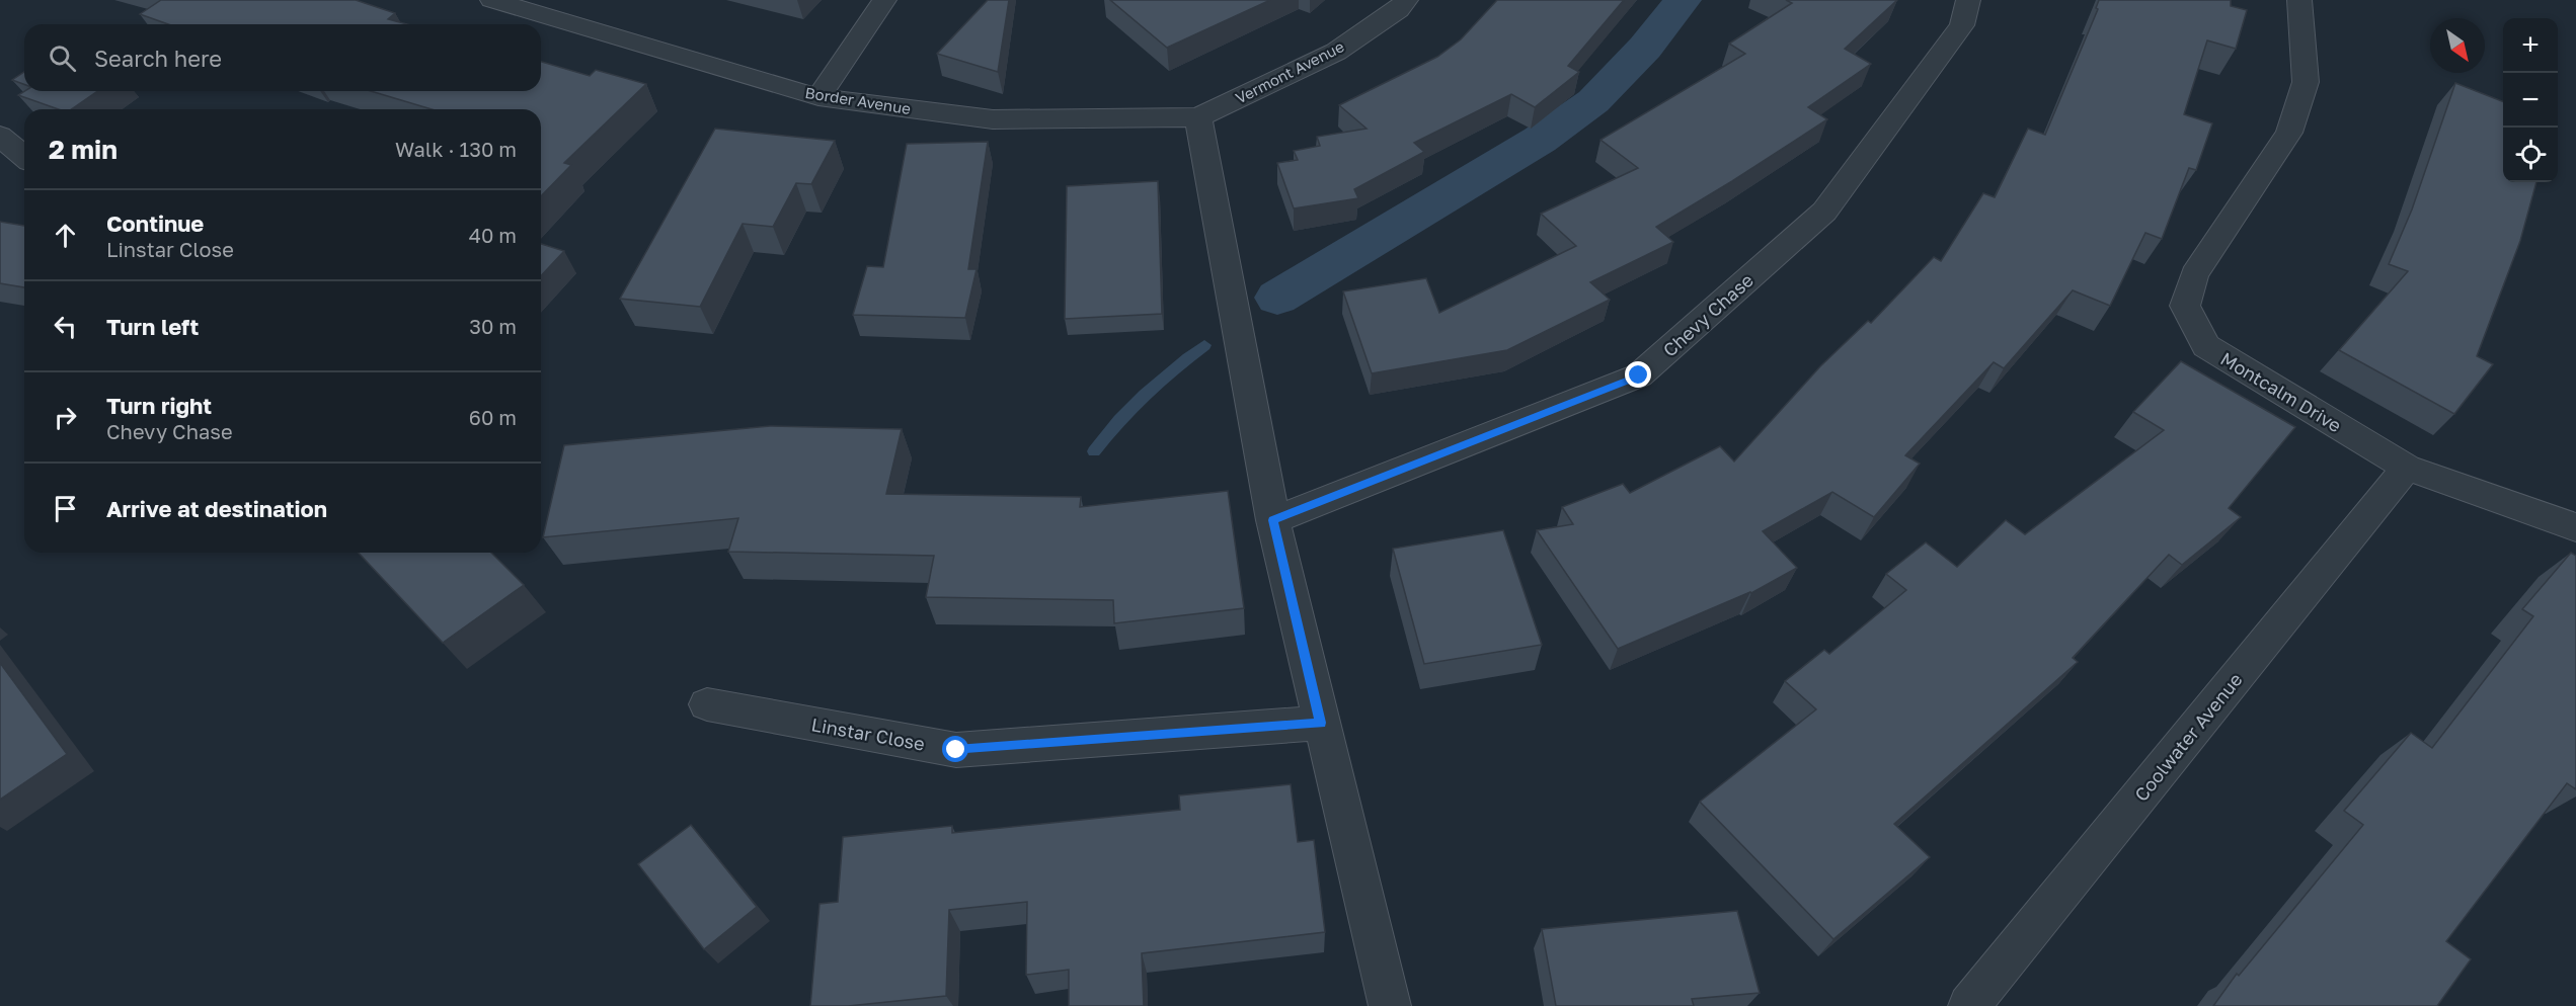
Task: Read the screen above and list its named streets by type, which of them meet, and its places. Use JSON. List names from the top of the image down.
{
  "streets": {
    "street": [
      "Vermont Avenue",
      "Border Avenue",
      "Chevy Chase",
      "Montcalm Drive",
      "Linstar Close",
      "Coolwater Avenue"
    ]
  },
  "crossings": [
    ["Vermont Avenue", "Border Avenue"],
    ["Montcalm Drive", "Coolwater Avenue"]
  ],
  "north": "bottom right",
  "page": {
    "map_buttons": ["+", "−"],
    "search": "Search here",
    "heading": ["2 min", "Walk · 130 m"],
    "list": [
      ["Continue", "Linstar Close", "40 m"],
      ["Turn left", "30 m"],
      ["Turn right", "Chevy Chase", "60 m"],
      "Arrive at destination"
    ]
  }
}
